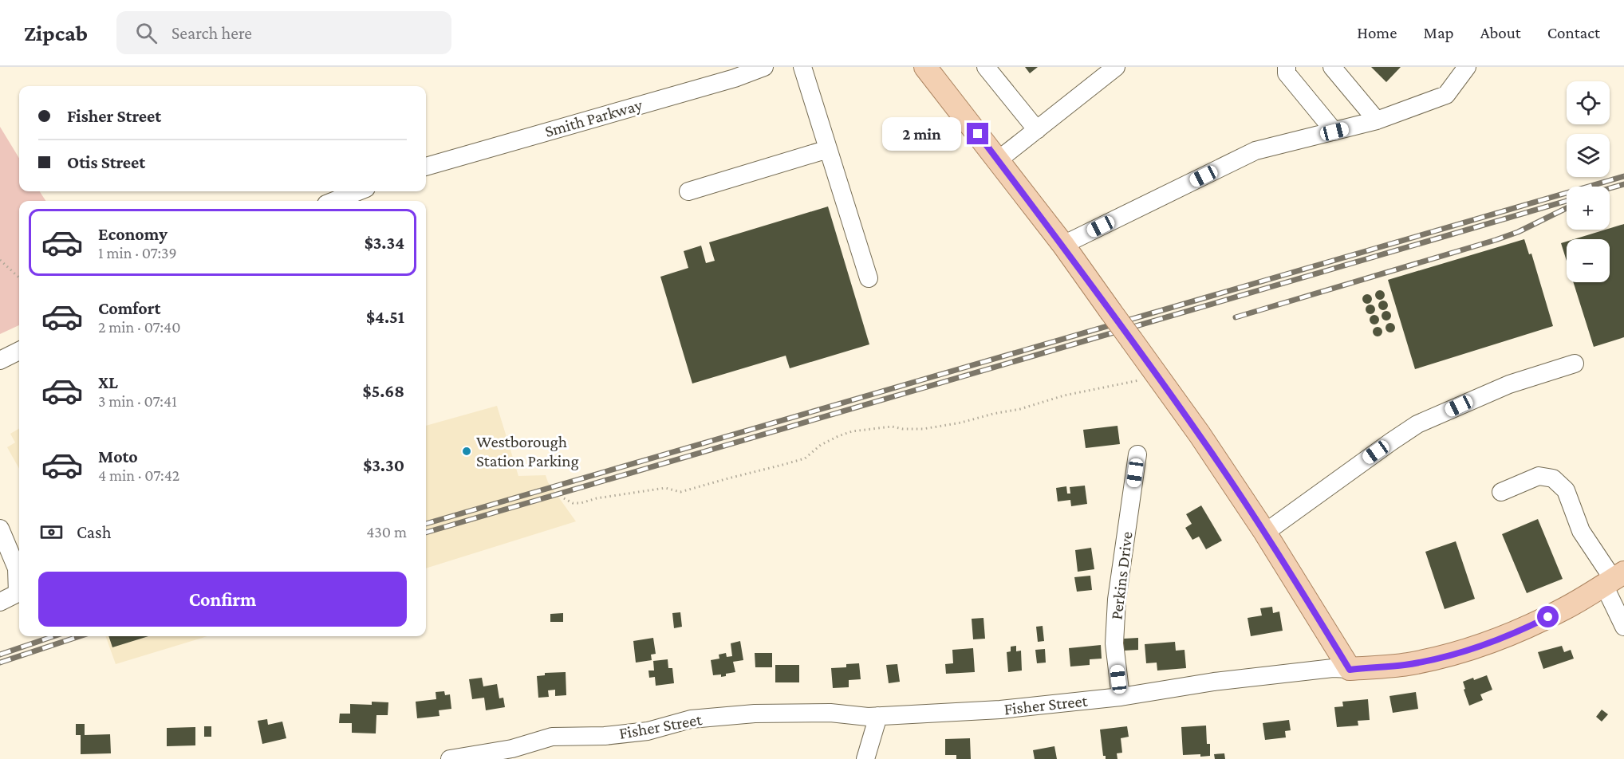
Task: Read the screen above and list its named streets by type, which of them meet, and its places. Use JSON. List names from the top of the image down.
{
  "streets": {
    "main road": ["Fisher Street"],
    "street": ["Smith Parkway", "Perkins Drive"]
  },
  "crossings": [
    ["Perkins Drive", "Fisher Street"]
  ],
  "places": ["Westborough Station Parking"],
  "page": {
    "header": "Zipcab",
    "search": "Search here",
    "nav": [
      "Home",
      "Map",
      "About",
      "Contact"
    ],
    "map_buttons": ["+", "−"],
    "banner": ["Fisher Street", "Otis Street"],
    "bubble": "2 min",
    "list": [
      {
        "name": "Economy",
        "note": "1 min · 07:39",
        "value": "$3.34"
      },
      {
        "name": "Comfort",
        "note": "2 min · 07:40",
        "value": "$4.51"
      },
      {
        "name": "XL",
        "note": "3 min · 07:41",
        "value": "$5.68"
      },
      {
        "name": "Moto",
        "note": "4 min · 07:42",
        "value": "$3.30"
      }
    ],
    "pay": ["Cash", "430 m"],
    "buttons": "Confirm"
  }
}
